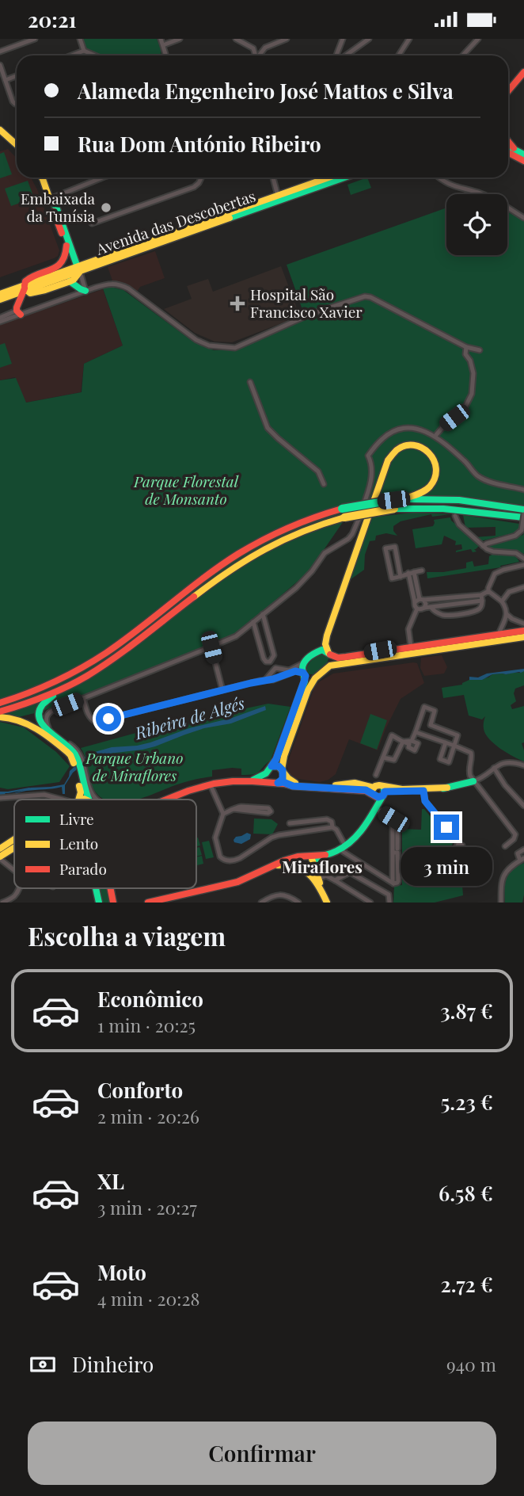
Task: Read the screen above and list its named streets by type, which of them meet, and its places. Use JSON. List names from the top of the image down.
{
  "streets": {
    "main road": ["Avenida das Descobertas"]
  },
  "districts": ["Miraflores"],
  "water": ["Ribeira de Algés"],
  "parks": ["Parque Florestal de Monsanto", "Parque Urbano de Miraflores"],
  "places": {
    "other": ["Embaixada da Tunísia"],
    "health": ["Hospital São Francisco Xavier"]
  },
  "legend": ["Livre", "Lento", "Parado"],
  "page": {
    "status": "20:21",
    "banner": ["Alameda Engenheiro José Mattos e Silva", "Rua Dom António Ribeiro"],
    "bubble": "3 min",
    "heading": "Escolha a viagem",
    "list": [
      {
        "name": "Econômico",
        "note": "1 min · 20:25",
        "value": "3.87 €"
      },
      {
        "name": "Conforto",
        "note": "2 min · 20:26",
        "value": "5.23 €"
      },
      {
        "name": "XL",
        "note": "3 min · 20:27",
        "value": "6.58 €"
      },
      {
        "name": "Moto",
        "note": "4 min · 20:28",
        "value": "2.72 €"
      }
    ],
    "pay": ["Dinheiro", "940 m"],
    "buttons": "Confirmar"
  }
}
